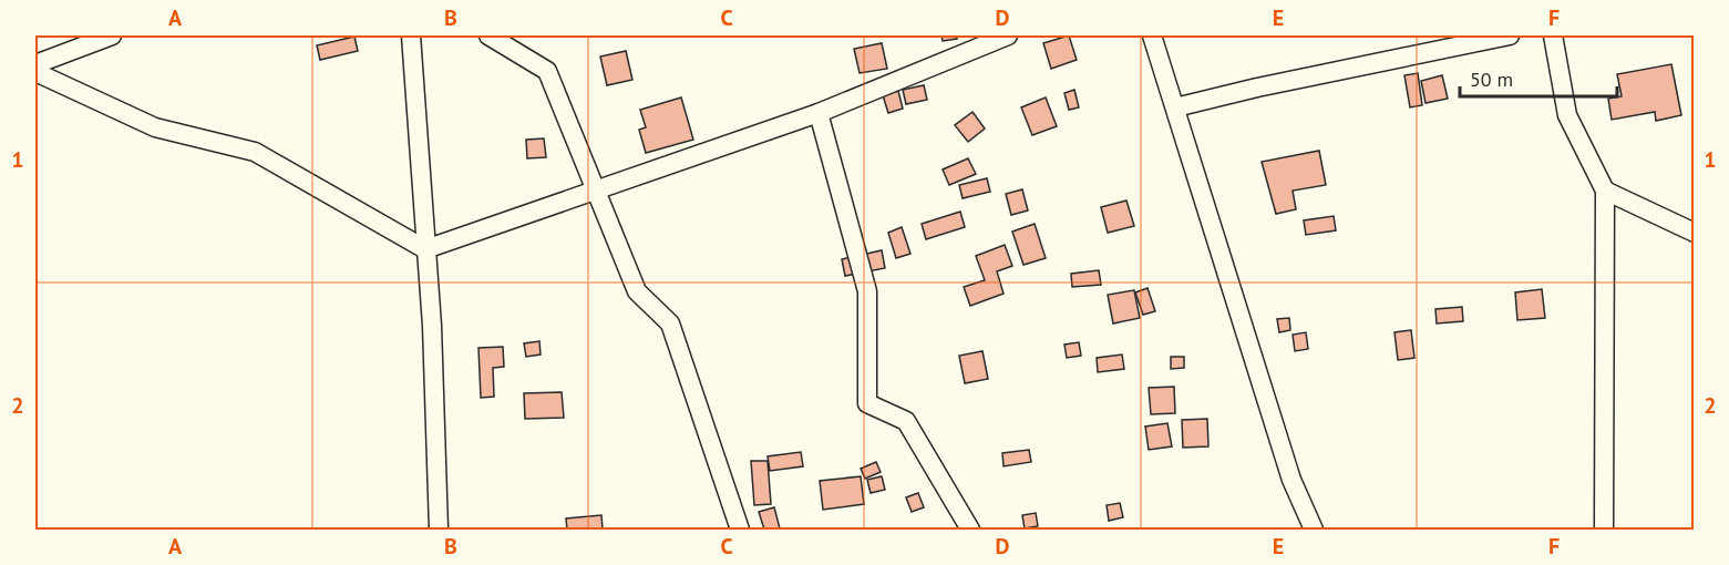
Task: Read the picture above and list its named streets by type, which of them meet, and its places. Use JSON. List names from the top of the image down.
{
  "scale_bar": "50 m",
  "grid": {
    "columns": [
      "A",
      "B",
      "C",
      "D",
      "E",
      "F"
    ],
    "rows": ["1", "2"]
  }
}
